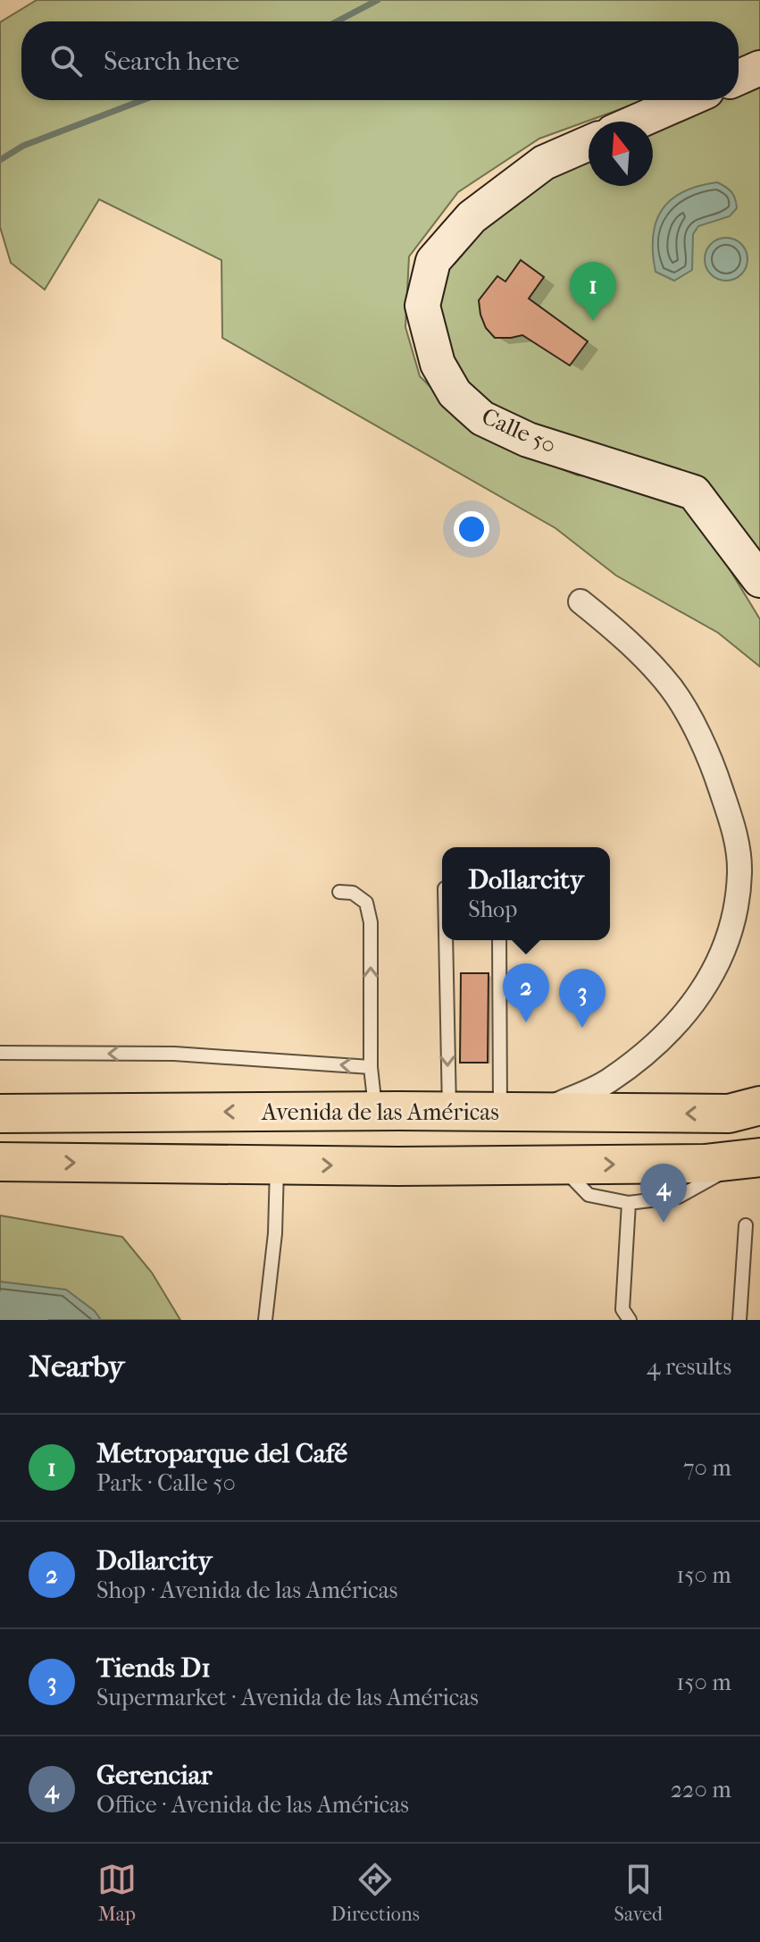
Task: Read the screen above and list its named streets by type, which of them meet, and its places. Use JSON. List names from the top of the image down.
{
  "streets": {
    "main road": ["Avenida de las Américas"],
    "street": ["Calle 50"]
  },
  "north": "top",
  "page": {
    "search": "Search here",
    "pins": [
      "1",
      "2",
      "3",
      "4"
    ],
    "popup": ["Dollarcity", "Shop"],
    "heading": ["Nearby", "4 results"],
    "list": [
      {
        "mark": "1",
        "name": "Metroparque del Café",
        "note": "Park · Calle 50",
        "value": "70 m"
      },
      {
        "mark": "2",
        "name": "Dollarcity",
        "note": "Shop · Avenida de las Américas",
        "value": "150 m"
      },
      {
        "mark": "3",
        "name": "Tiends D1",
        "note": "Supermarket · Avenida de las Américas",
        "value": "150 m"
      },
      {
        "mark": "4",
        "name": "Gerenciar",
        "note": "Office · Avenida de las Américas",
        "value": "220 m"
      }
    ],
    "nav": ["Map", "Directions", "Saved"]
  }
}
